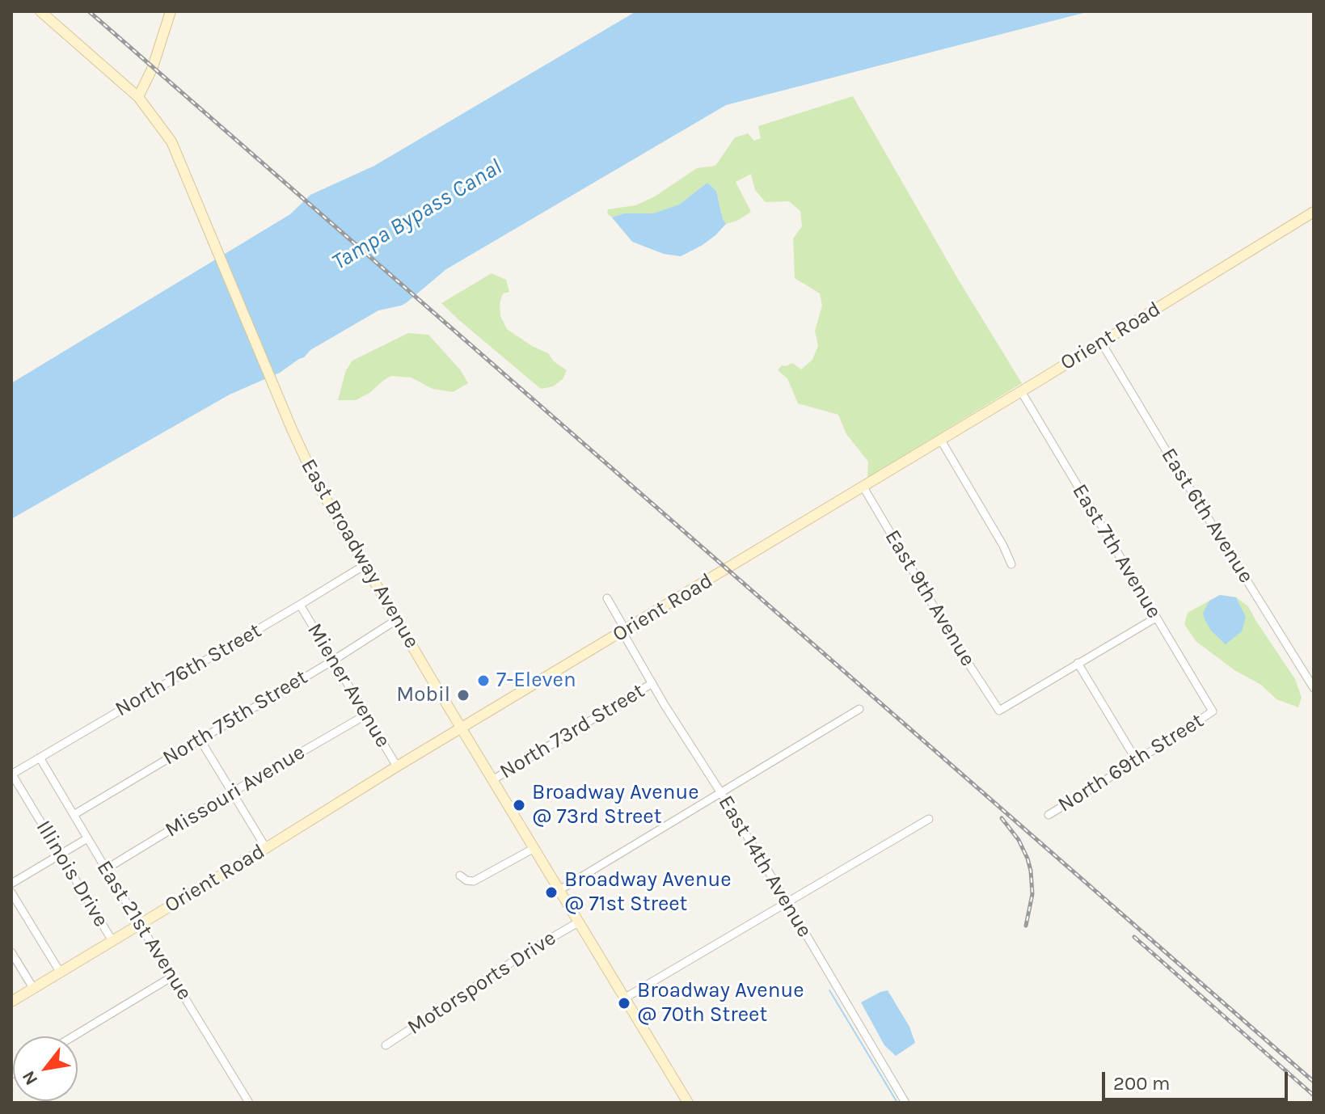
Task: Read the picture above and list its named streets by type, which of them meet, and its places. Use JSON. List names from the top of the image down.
{
  "streets": {
    "street": [
      "Orient Road",
      "East 6th Avenue",
      "East 7th Avenue",
      "East Broadway Avenue",
      "East 9th Avenue",
      "North 76th Street",
      "Miener Avenue",
      "North 75th Street",
      "North 73rd Street",
      "North 69th Street",
      "Missouri Avenue",
      "East 14th Avenue",
      "Illinois Drive",
      "East 21st Avenue",
      "Motorsports Drive"
    ]
  },
  "crossings": [
    ["Orient Road", "East 6th Avenue"],
    ["Orient Road", "East 7th Avenue"],
    ["Orient Road", "East Broadway Avenue"],
    ["Orient Road", "East 9th Avenue"],
    ["Orient Road", "Miener Avenue"],
    ["Orient Road", "East 14th Avenue"],
    ["Orient Road", "Illinois Drive"],
    ["Orient Road", "East 21st Avenue"],
    ["East 7th Avenue", "North 69th Street"],
    ["East Broadway Avenue", "North 76th Street"],
    ["East Broadway Avenue", "North 75th Street"],
    ["East Broadway Avenue", "North 73rd Street"],
    ["East Broadway Avenue", "Motorsports Drive"],
    ["North 76th Street", "Miener Avenue"],
    ["North 76th Street", "Illinois Drive"],
    ["North 76th Street", "East 21st Avenue"],
    ["Miener Avenue", "North 75th Street"],
    ["Miener Avenue", "Missouri Avenue"],
    ["North 75th Street", "East 21st Avenue"],
    ["North 73rd Street", "East 14th Avenue"],
    ["Missouri Avenue", "East 21st Avenue"]
  ],
  "water": ["Tampa Bypass Canal"],
  "places": [
    "7-Eleven",
    "Mobil",
    "Broadway Avenue @ 73rd Street",
    "Broadway Avenue @ 71st Street",
    "Broadway Avenue @ 70th Street"
  ],
  "scale_bar": "200 m",
  "north": "bottom left"
}
